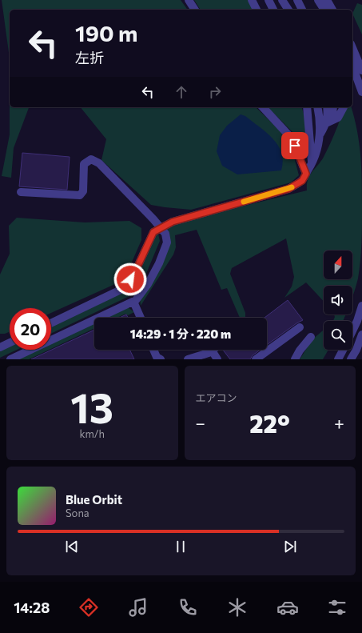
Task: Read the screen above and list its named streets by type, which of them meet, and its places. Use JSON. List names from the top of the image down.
{
  "north": "top",
  "page": {
    "turn": ["190 m", "左折"],
    "limit": "20",
    "trip": "14:29 · 1 分 · 220 m",
    "tile": [
      ["13", "km/h"],
      "エアコン"
    ],
    "heat": ["−", "22°", "+"],
    "song": ["Blue Orbit", "Sona"],
    "tabs": "14:28"
  }
}
